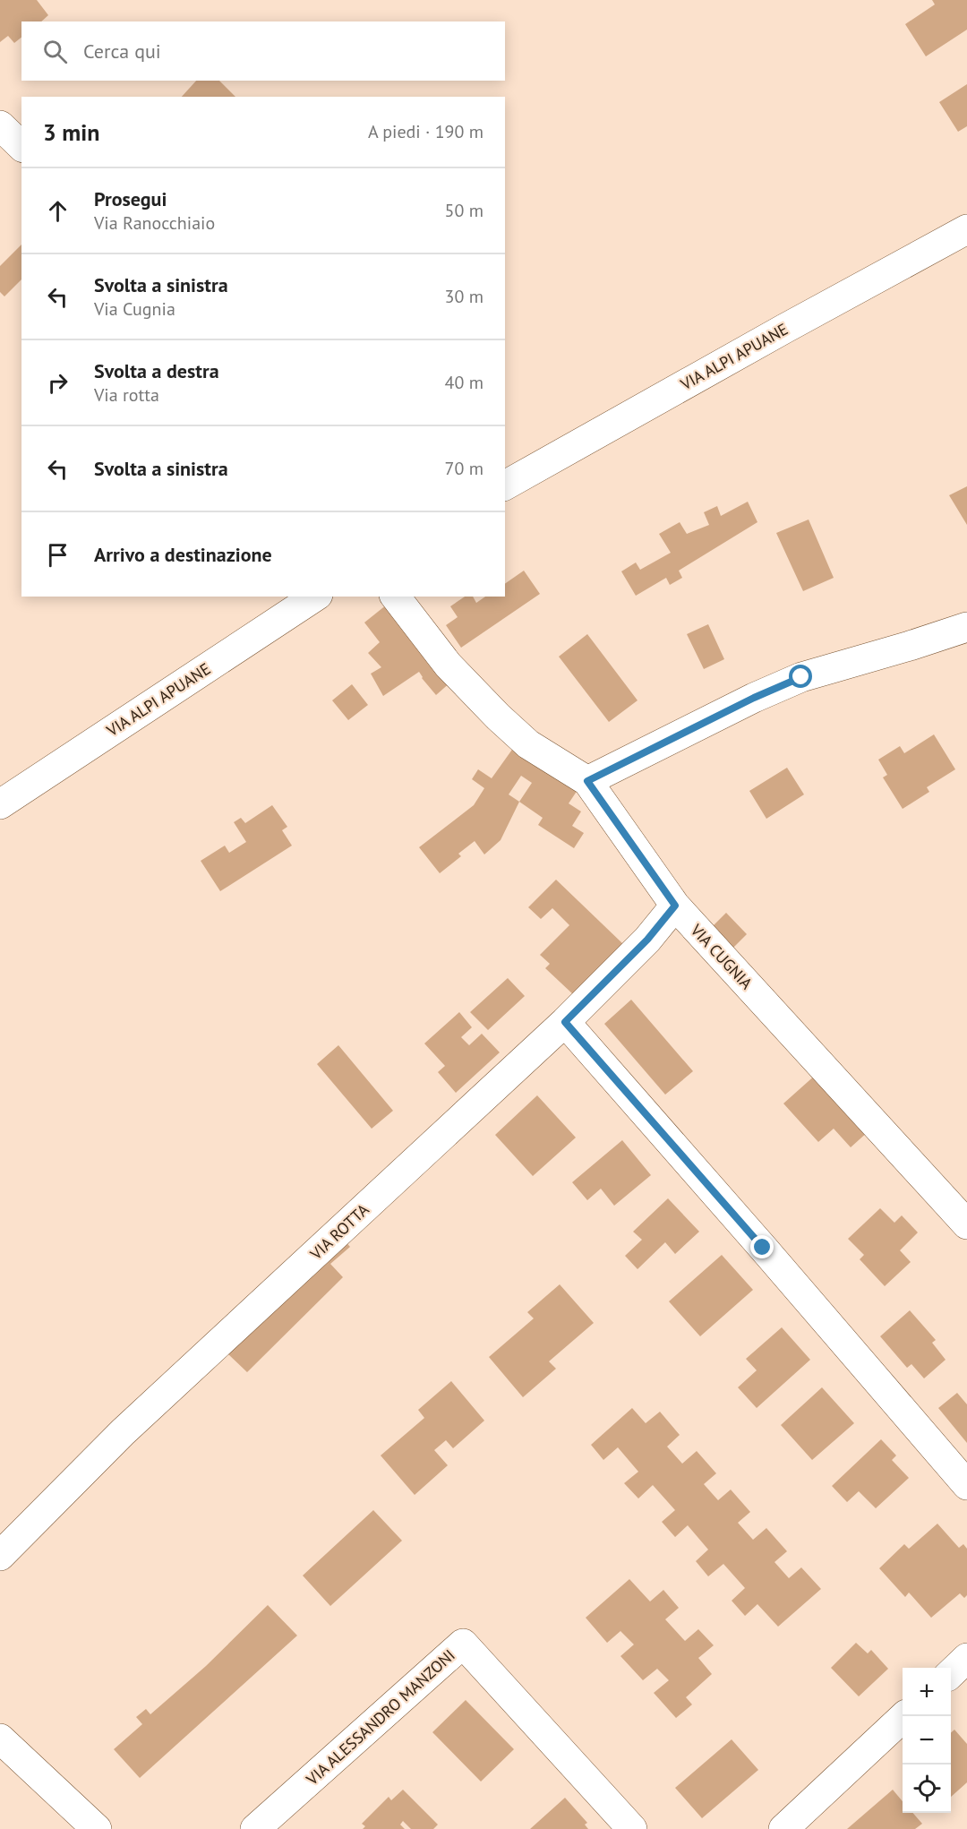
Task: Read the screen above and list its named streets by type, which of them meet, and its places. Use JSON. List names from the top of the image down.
{
  "streets": {
    "street": [
      "VIA ALPI APUANE",
      "VIA CUGNIA",
      "VIA ROTTA",
      "VIA ALESSANDRO MANZONI"
    ]
  },
  "crossings": [
    ["VIA CUGNIA", "VIA ROTTA"]
  ],
  "page": {
    "search": "Cerca qui",
    "heading": ["3 min", "A piedi · 190 m"],
    "list": [
      ["Prosegui", "Via Ranocchiaio", "50 m"],
      ["Svolta a sinistra", "Via Cugnia", "30 m"],
      ["Svolta a destra", "Via rotta", "40 m"],
      ["Svolta a sinistra", "70 m"],
      "Arrivo a destinazione"
    ],
    "map_buttons": ["+", "−"]
  }
}
